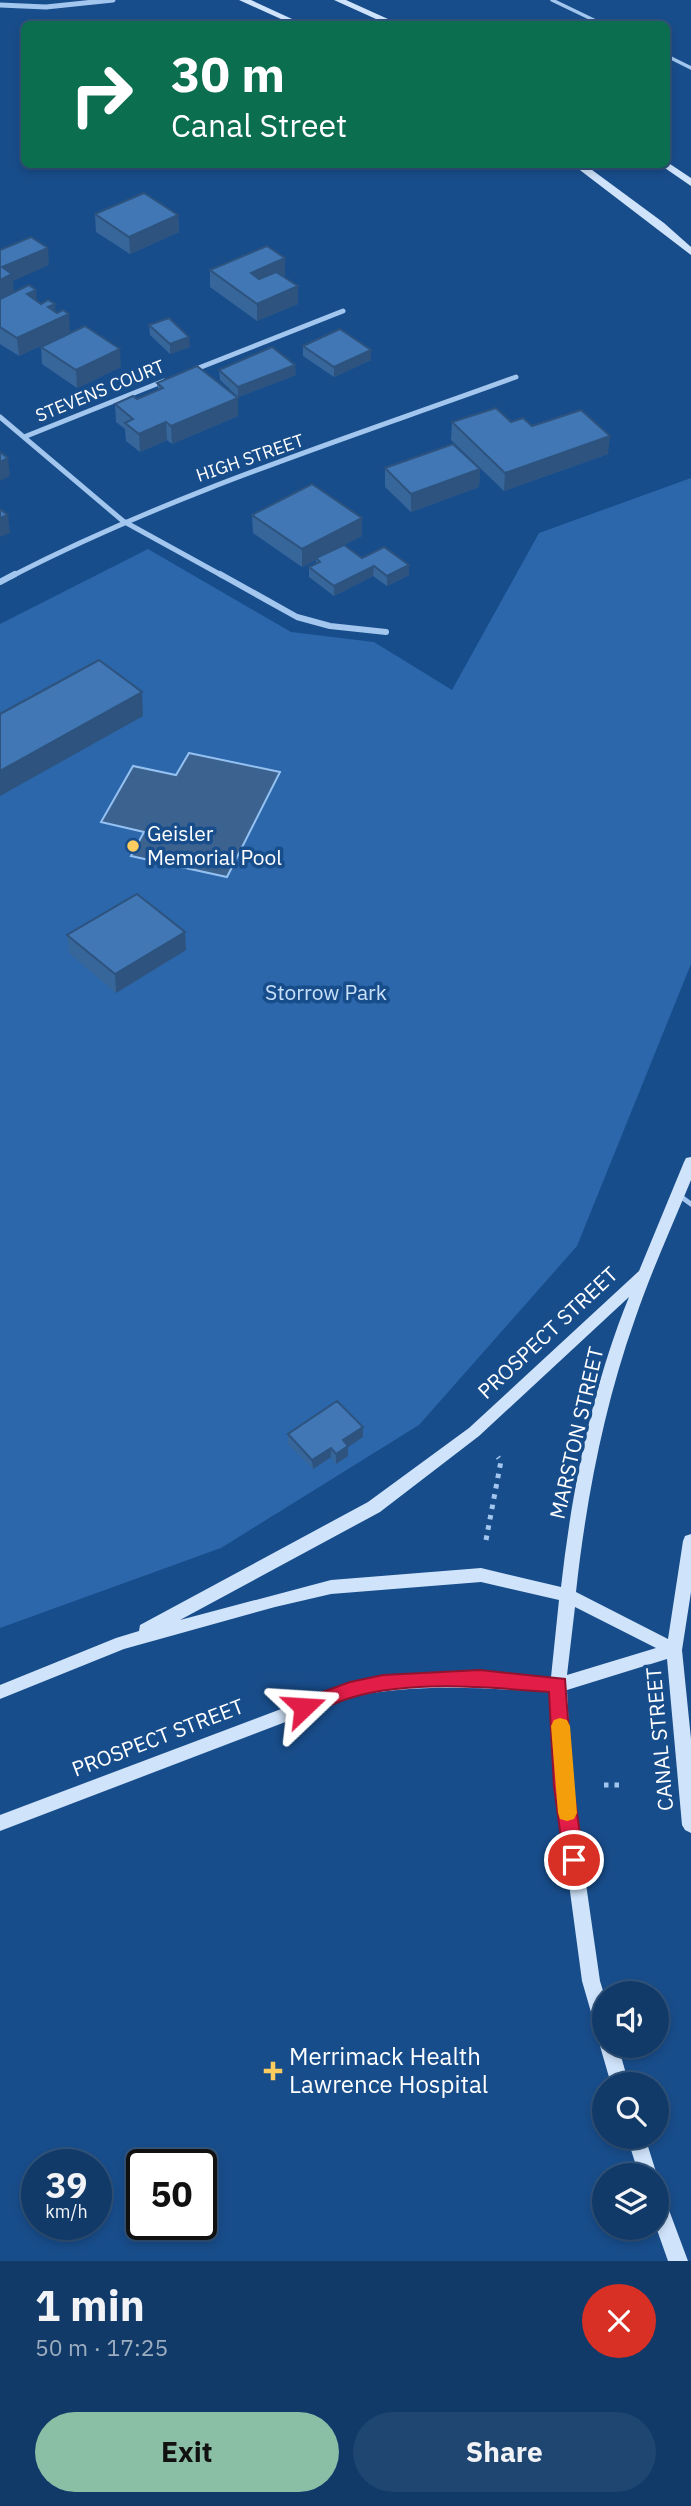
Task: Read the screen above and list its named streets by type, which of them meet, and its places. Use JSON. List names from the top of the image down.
{
  "streets": {
    "main road": ["PROSPECT STREET", "MARSTON STREET", "CANAL STREET"],
    "street": ["STEVENS COURT", "HIGH STREET"]
  },
  "crossings": [
    ["PROSPECT STREET", "MARSTON STREET"],
    ["PROSPECT STREET", "CANAL STREET"]
  ],
  "parks": ["Storrow Park"],
  "places": {
    "other": ["Geisler Memorial Pool"],
    "health": ["Merrimack Health Lawrence Hospital"]
  },
  "page": {
    "turn": ["30 m", "Canal Street"],
    "speed": "39 km/h",
    "limit": "50",
    "heading": ["1 min", "50 m · 17:25"],
    "buttons": ["Exit", "Share"]
  }
}
